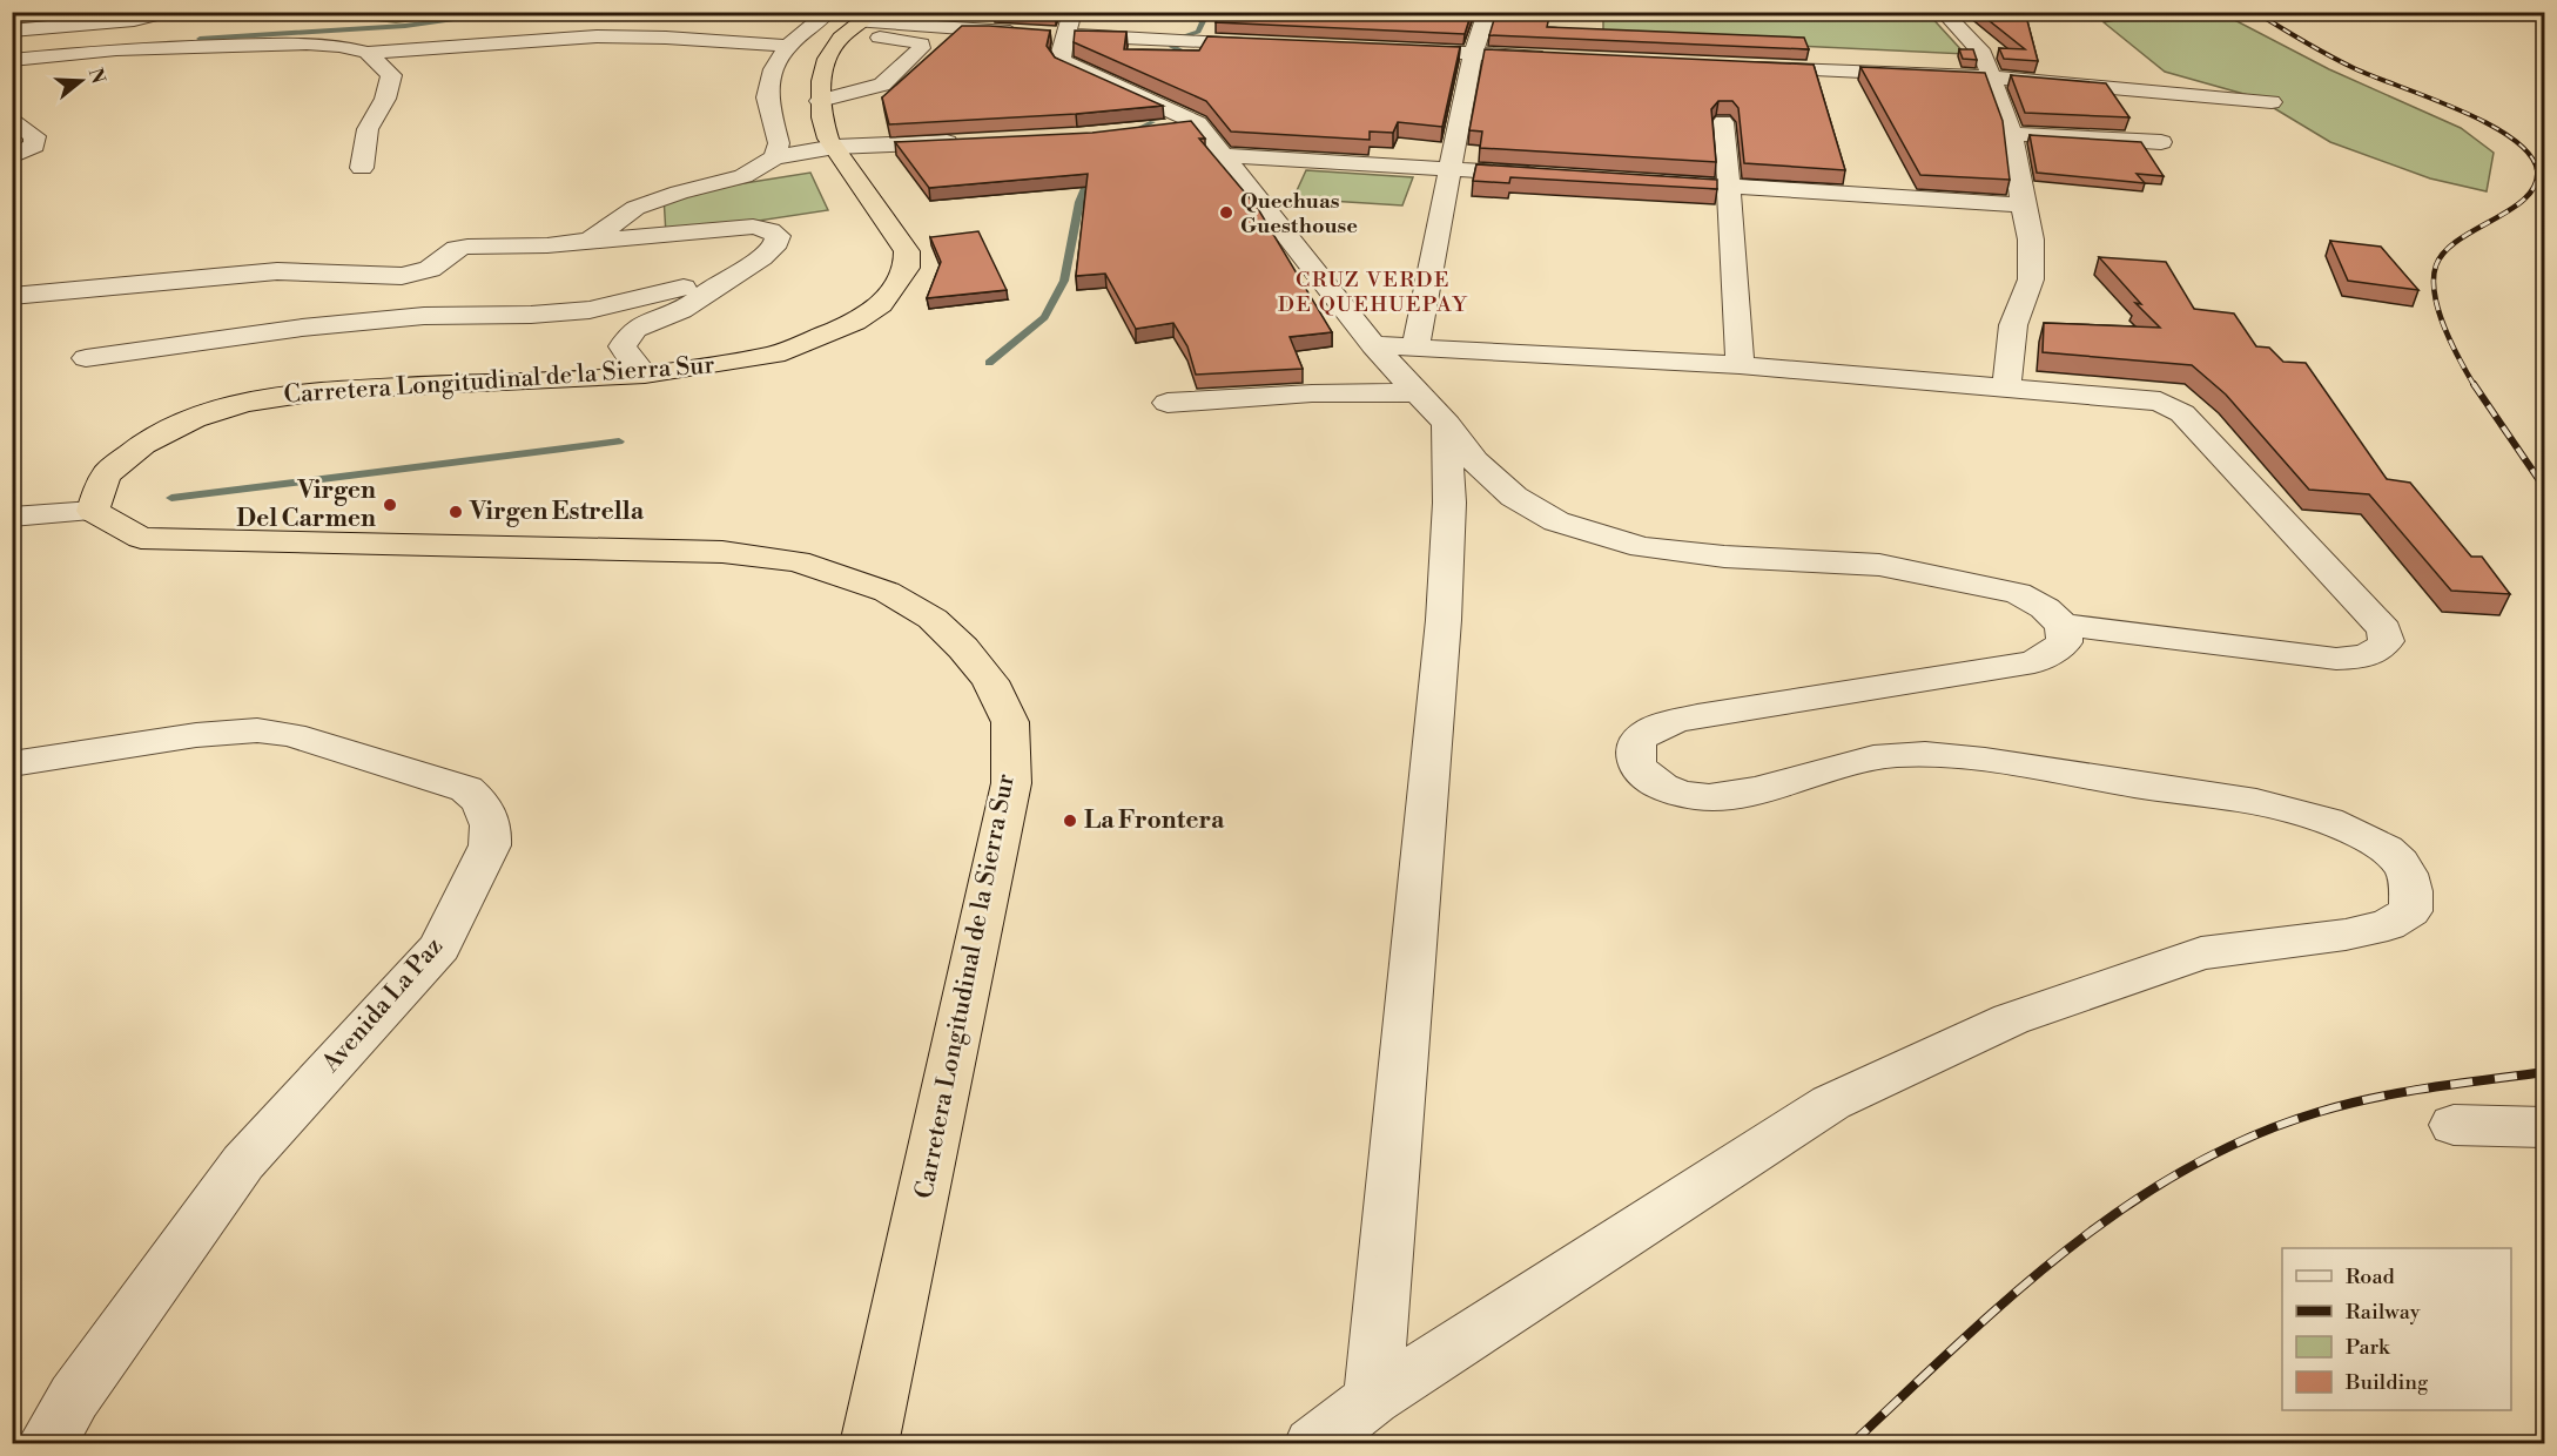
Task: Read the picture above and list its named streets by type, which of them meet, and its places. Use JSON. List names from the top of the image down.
{
  "streets": {
    "highway": ["Carretera Longitudinal de la Sierra Sur"],
    "street": ["Avenida La Paz"]
  },
  "districts": ["CRUZ VERDE DE QUEHUEPAY"],
  "places": [
    "Quechuas Guesthouse",
    "Virgen Del Carmen",
    "Virgen Estrella",
    "La Frontera"
  ],
  "legend": [
    "Road",
    "Railway",
    "Park",
    "Building"
  ],
  "north": "right"
}
